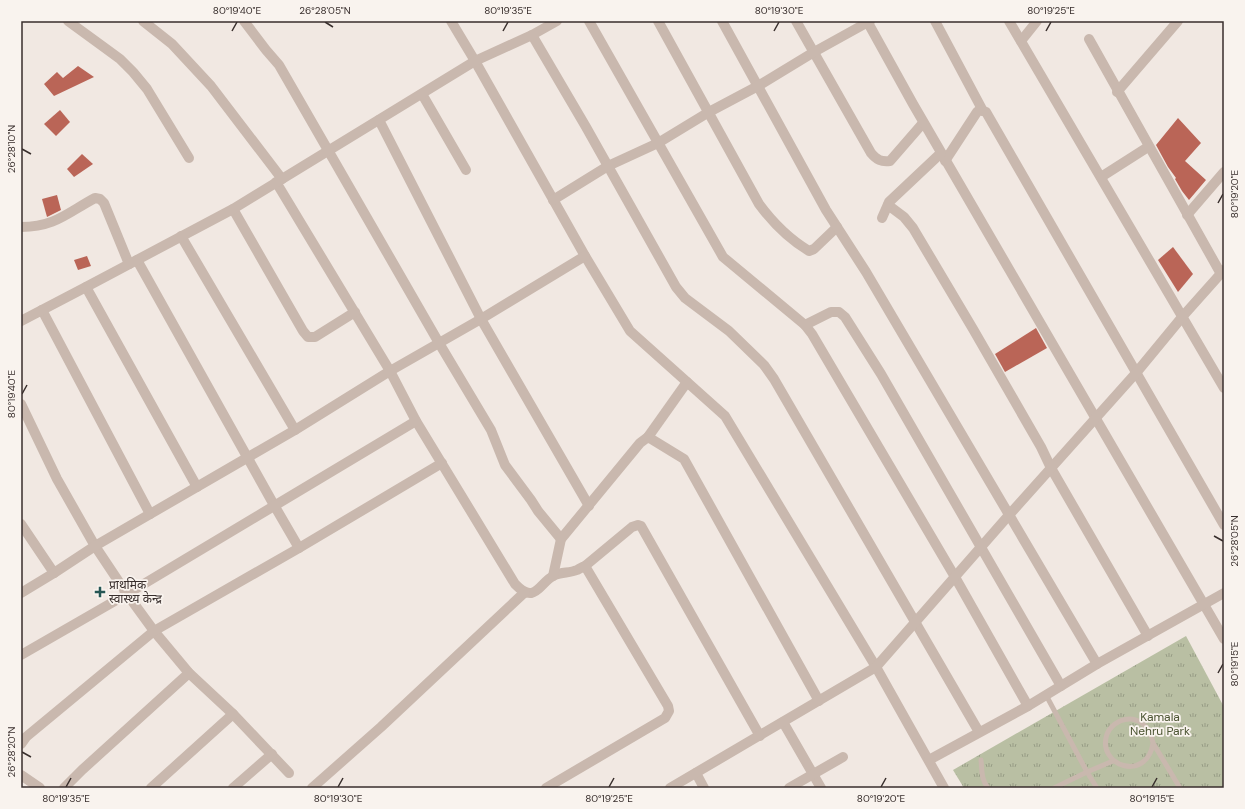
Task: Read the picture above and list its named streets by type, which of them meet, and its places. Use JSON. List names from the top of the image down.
{
  "parks": ["Kamala Nehru Park"],
  "places": {
    "health": ["प्राथमिक स्वास्थ्य केन्द्र"]
  },
  "coordinates": [
    "80°19'40\"E",
    "26°28'05\"N",
    "80°19'35\"E",
    "80°19'30\"E",
    "80°19'25\"E",
    "26°28'10\"N",
    "80°19'20\"E",
    "80°19'15\"E",
    "26°28'20\"N"
  ]
}
